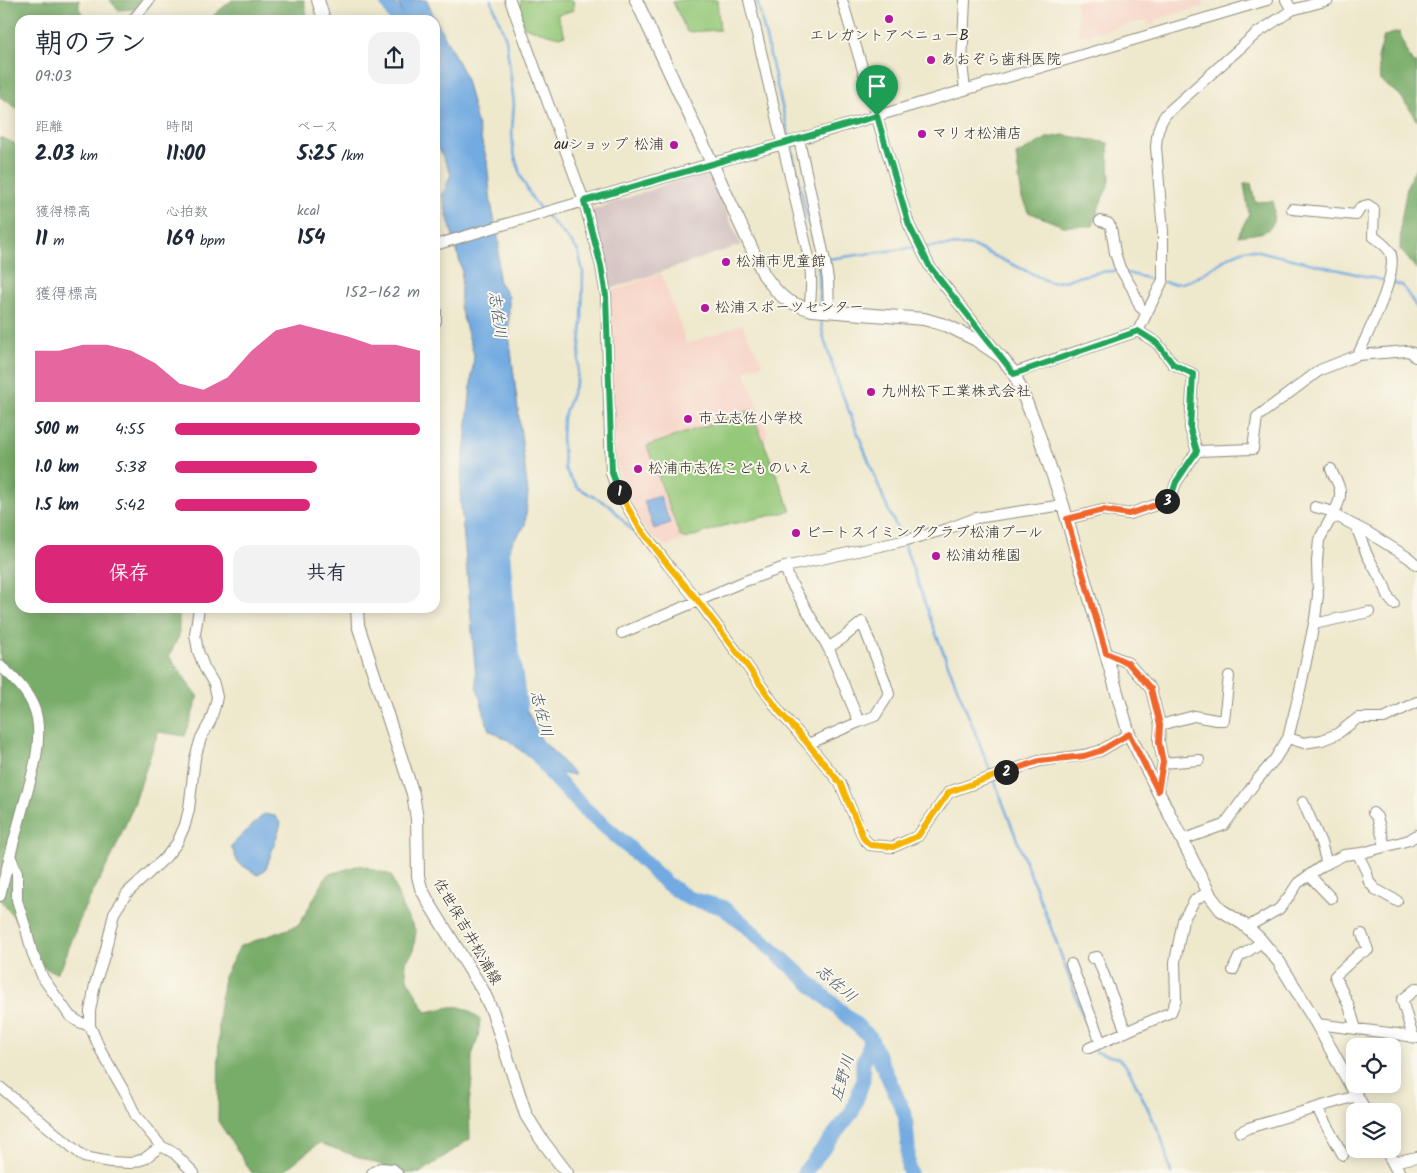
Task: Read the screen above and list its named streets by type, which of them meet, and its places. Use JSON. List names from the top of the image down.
{
  "streets": {
    "main road": ["佐世保吉井松浦線"]
  },
  "water": ["志佐川", "庄野川"],
  "places": [
    "エレガントアベニューB",
    "あおぞら歯科医院",
    "マリオ松浦店",
    "auショップ 松浦",
    "松浦市児童館",
    "松浦スポーツセンター",
    "九州松下工業株式会社",
    "市立志佐小学校",
    "松浦市志佐こどものいえ",
    "ビートスイミングクラブ松浦プール",
    "松浦幼稚園"
  ],
  "page": {
    "heading": ["朝のラン", "09:03"],
    "stats": [
      ["距離", "2.03 km"],
      ["時間", "11:00"],
      ["ペース", "5:25 /km"],
      ["獲得標高", "11 m"],
      ["心拍数", "169 bpm"],
      ["kcal", "154"]
    ],
    "chart": ["獲得標高", "152–162 m"],
    "list": [
      {
        "name": "500 m",
        "note": "4:55"
      },
      {
        "name": "1.0 km",
        "note": "5:38"
      },
      {
        "name": "1.5 km",
        "note": "5:42"
      }
    ],
    "pins": ["1", "3", "2"],
    "buttons": ["保存", "共有"]
  }
}
